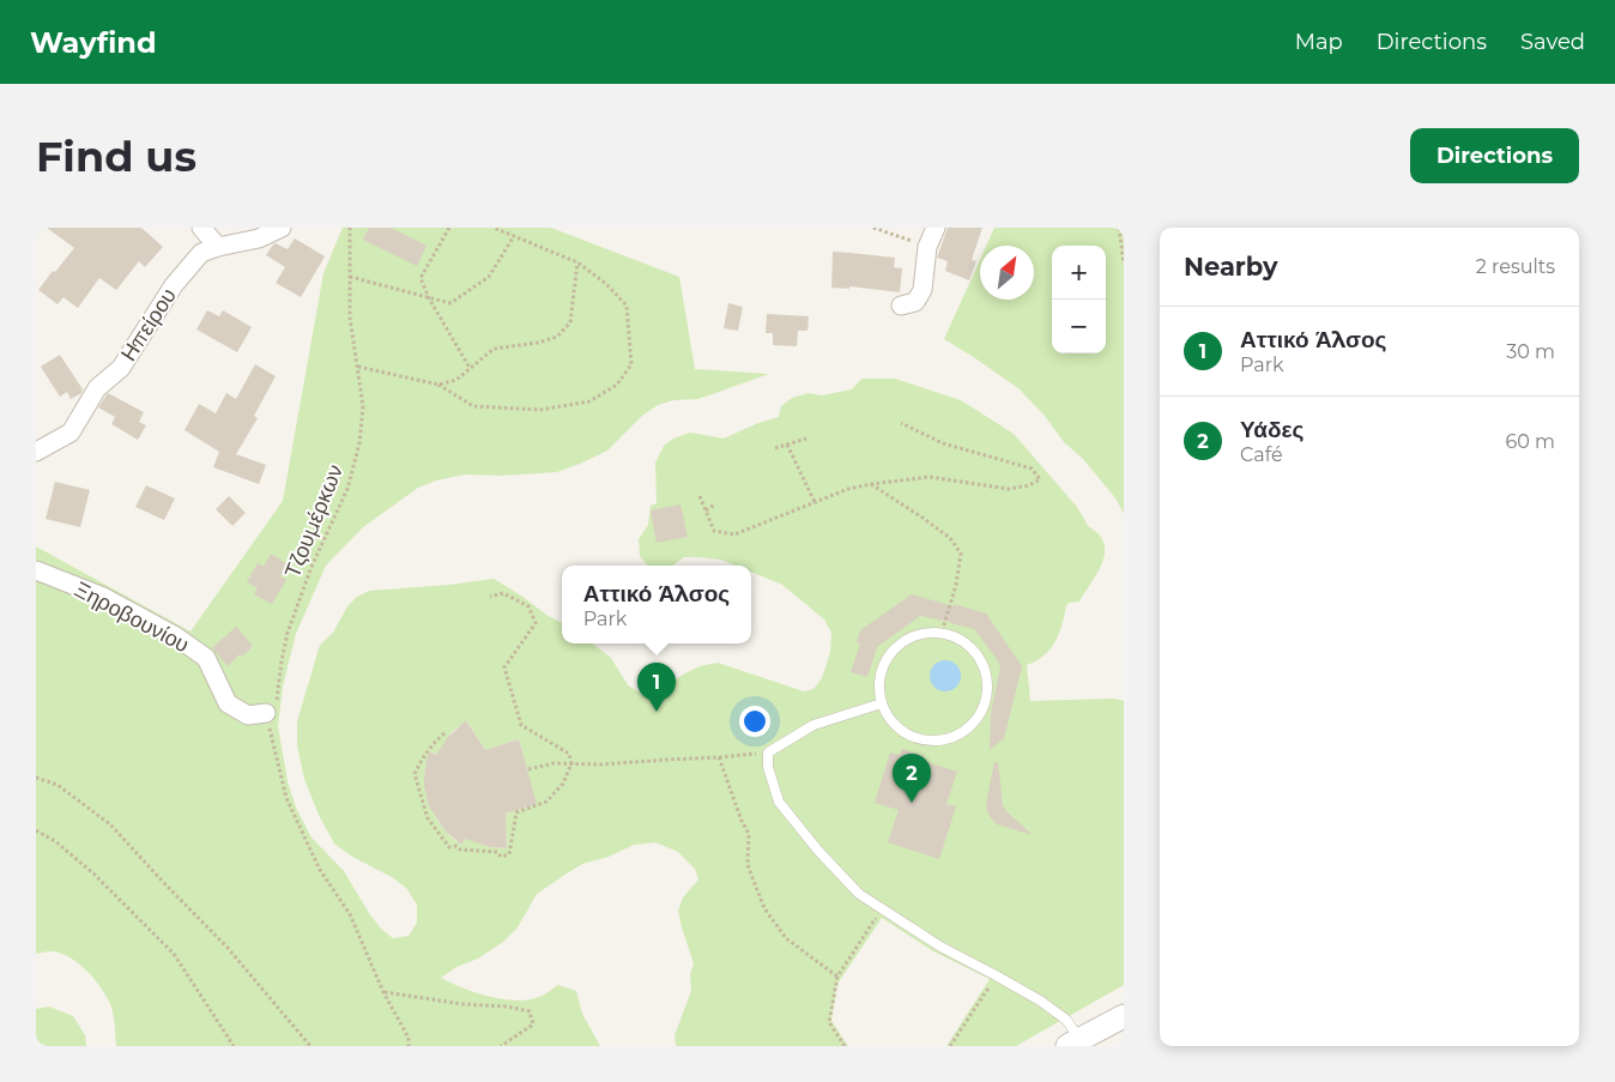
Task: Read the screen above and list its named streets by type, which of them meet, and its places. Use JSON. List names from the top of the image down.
{
  "streets": {
    "street": ["Ηπείρου", "Ξηροβουνίου"],
    "path": ["Τζουμέρκων"]
  },
  "crossings": [
    ["Τζουμέρκων", "Ξηροβουνίου"]
  ],
  "north": "top right",
  "page": {
    "header": "Wayfind",
    "nav": ["Map", "Directions", "Saved"],
    "buttons": "Directions",
    "title": "Find us",
    "heading": ["Nearby", "2 results"],
    "map_buttons": ["+", "−"],
    "list": [
      {
        "mark": "1",
        "name": "Αττικό Άλσος",
        "note": "Park",
        "value": "30 m"
      },
      {
        "mark": "2",
        "name": "Υάδες",
        "note": "Café",
        "value": "60 m"
      }
    ],
    "popup": ["Αττικό Άλσος", "Park"],
    "pins": ["1", "2"]
  }
}
